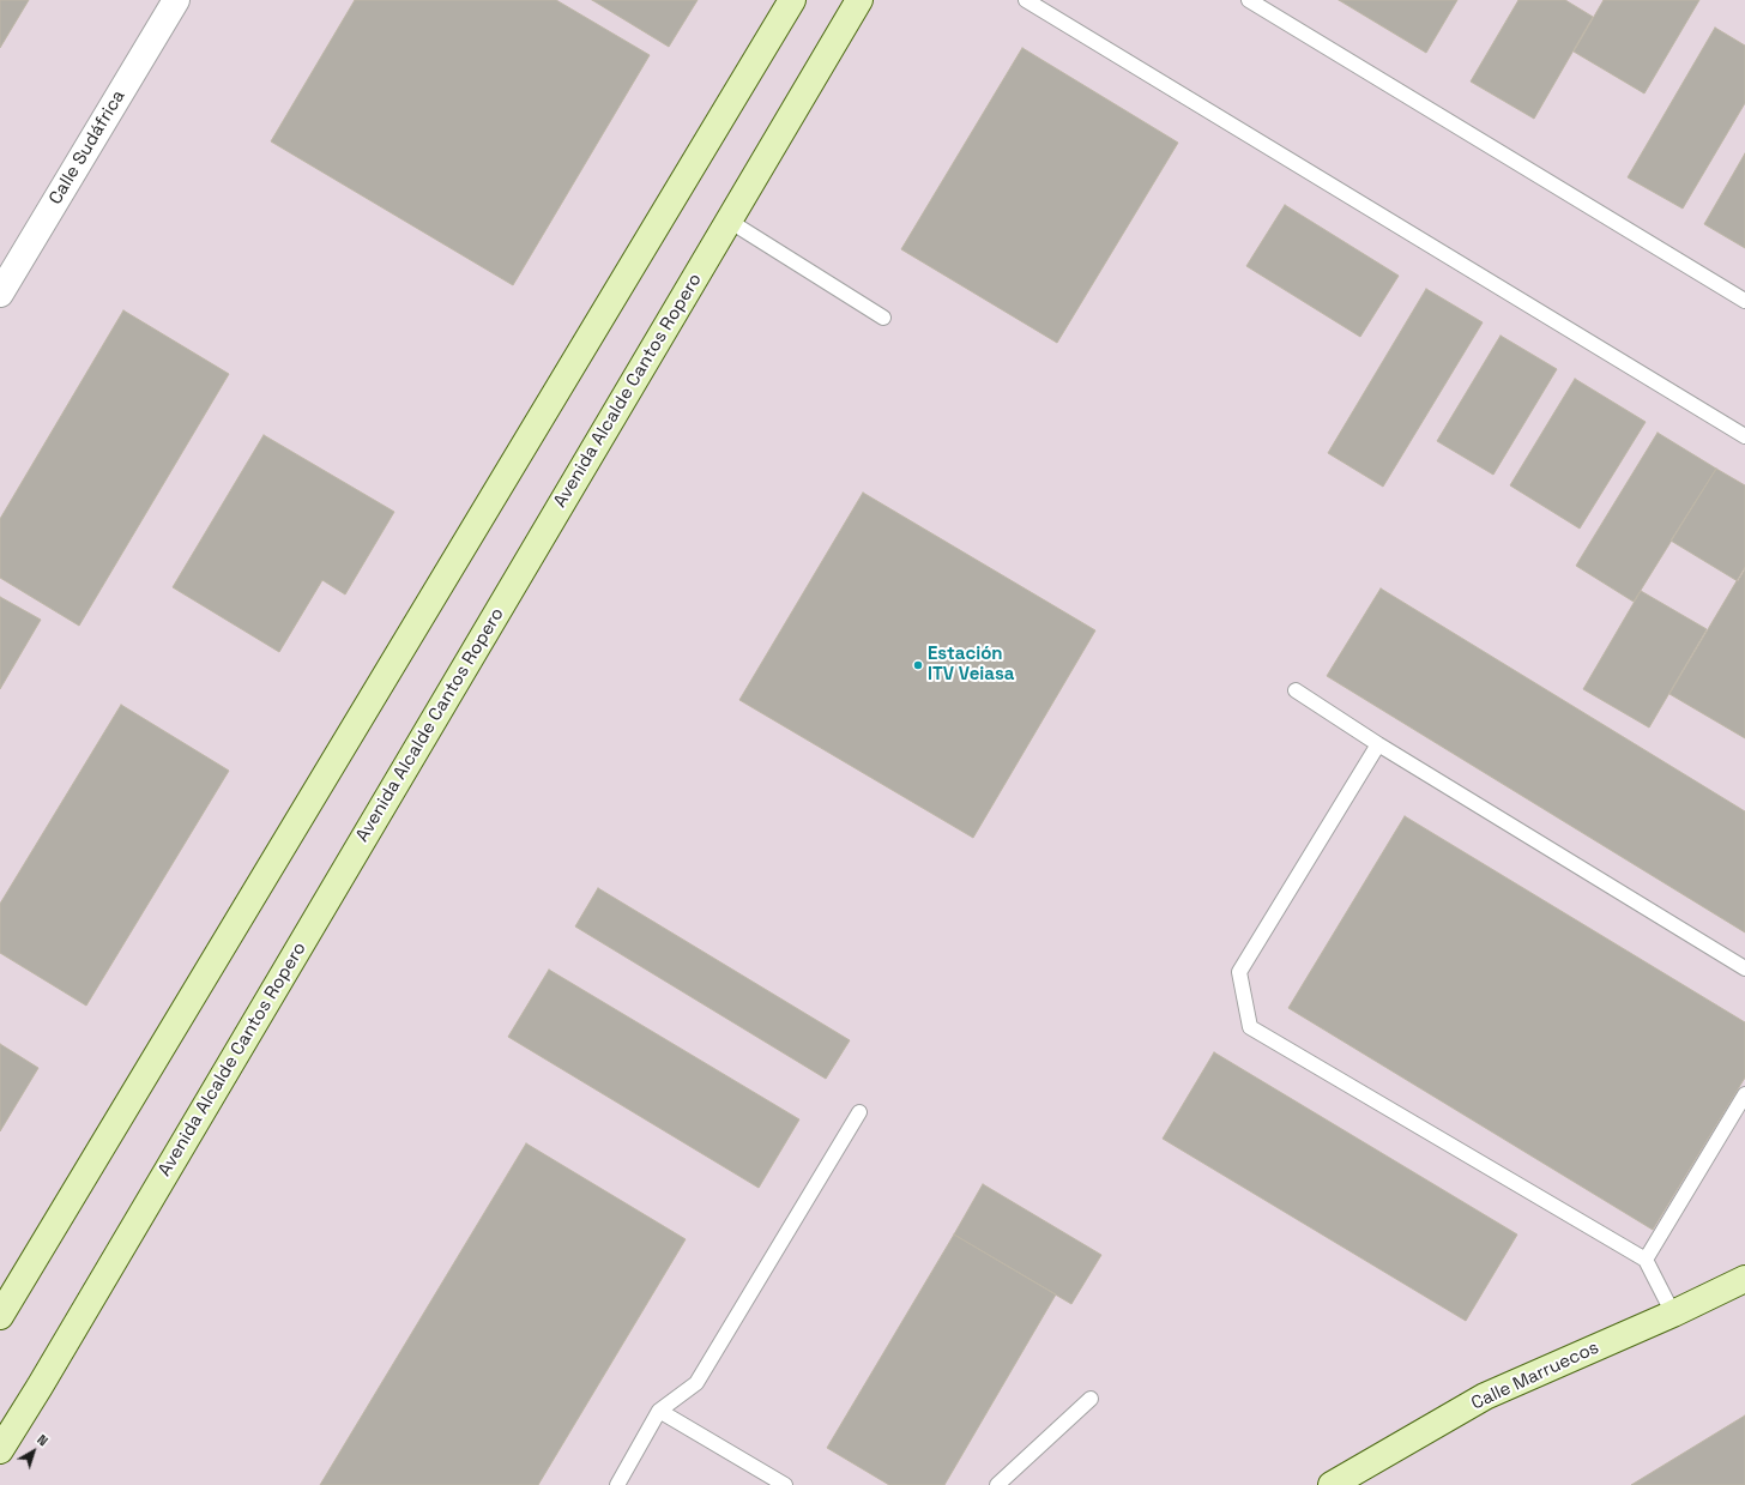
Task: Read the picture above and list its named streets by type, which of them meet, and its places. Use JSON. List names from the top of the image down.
{
  "streets": {
    "main road": ["Avenida Alcalde Cantos Ropero", "Calle Marruecos"],
    "street": ["Calle Sudáfrica"]
  },
  "places": ["Estación ITV Veiasa"],
  "north": "top right"
}
